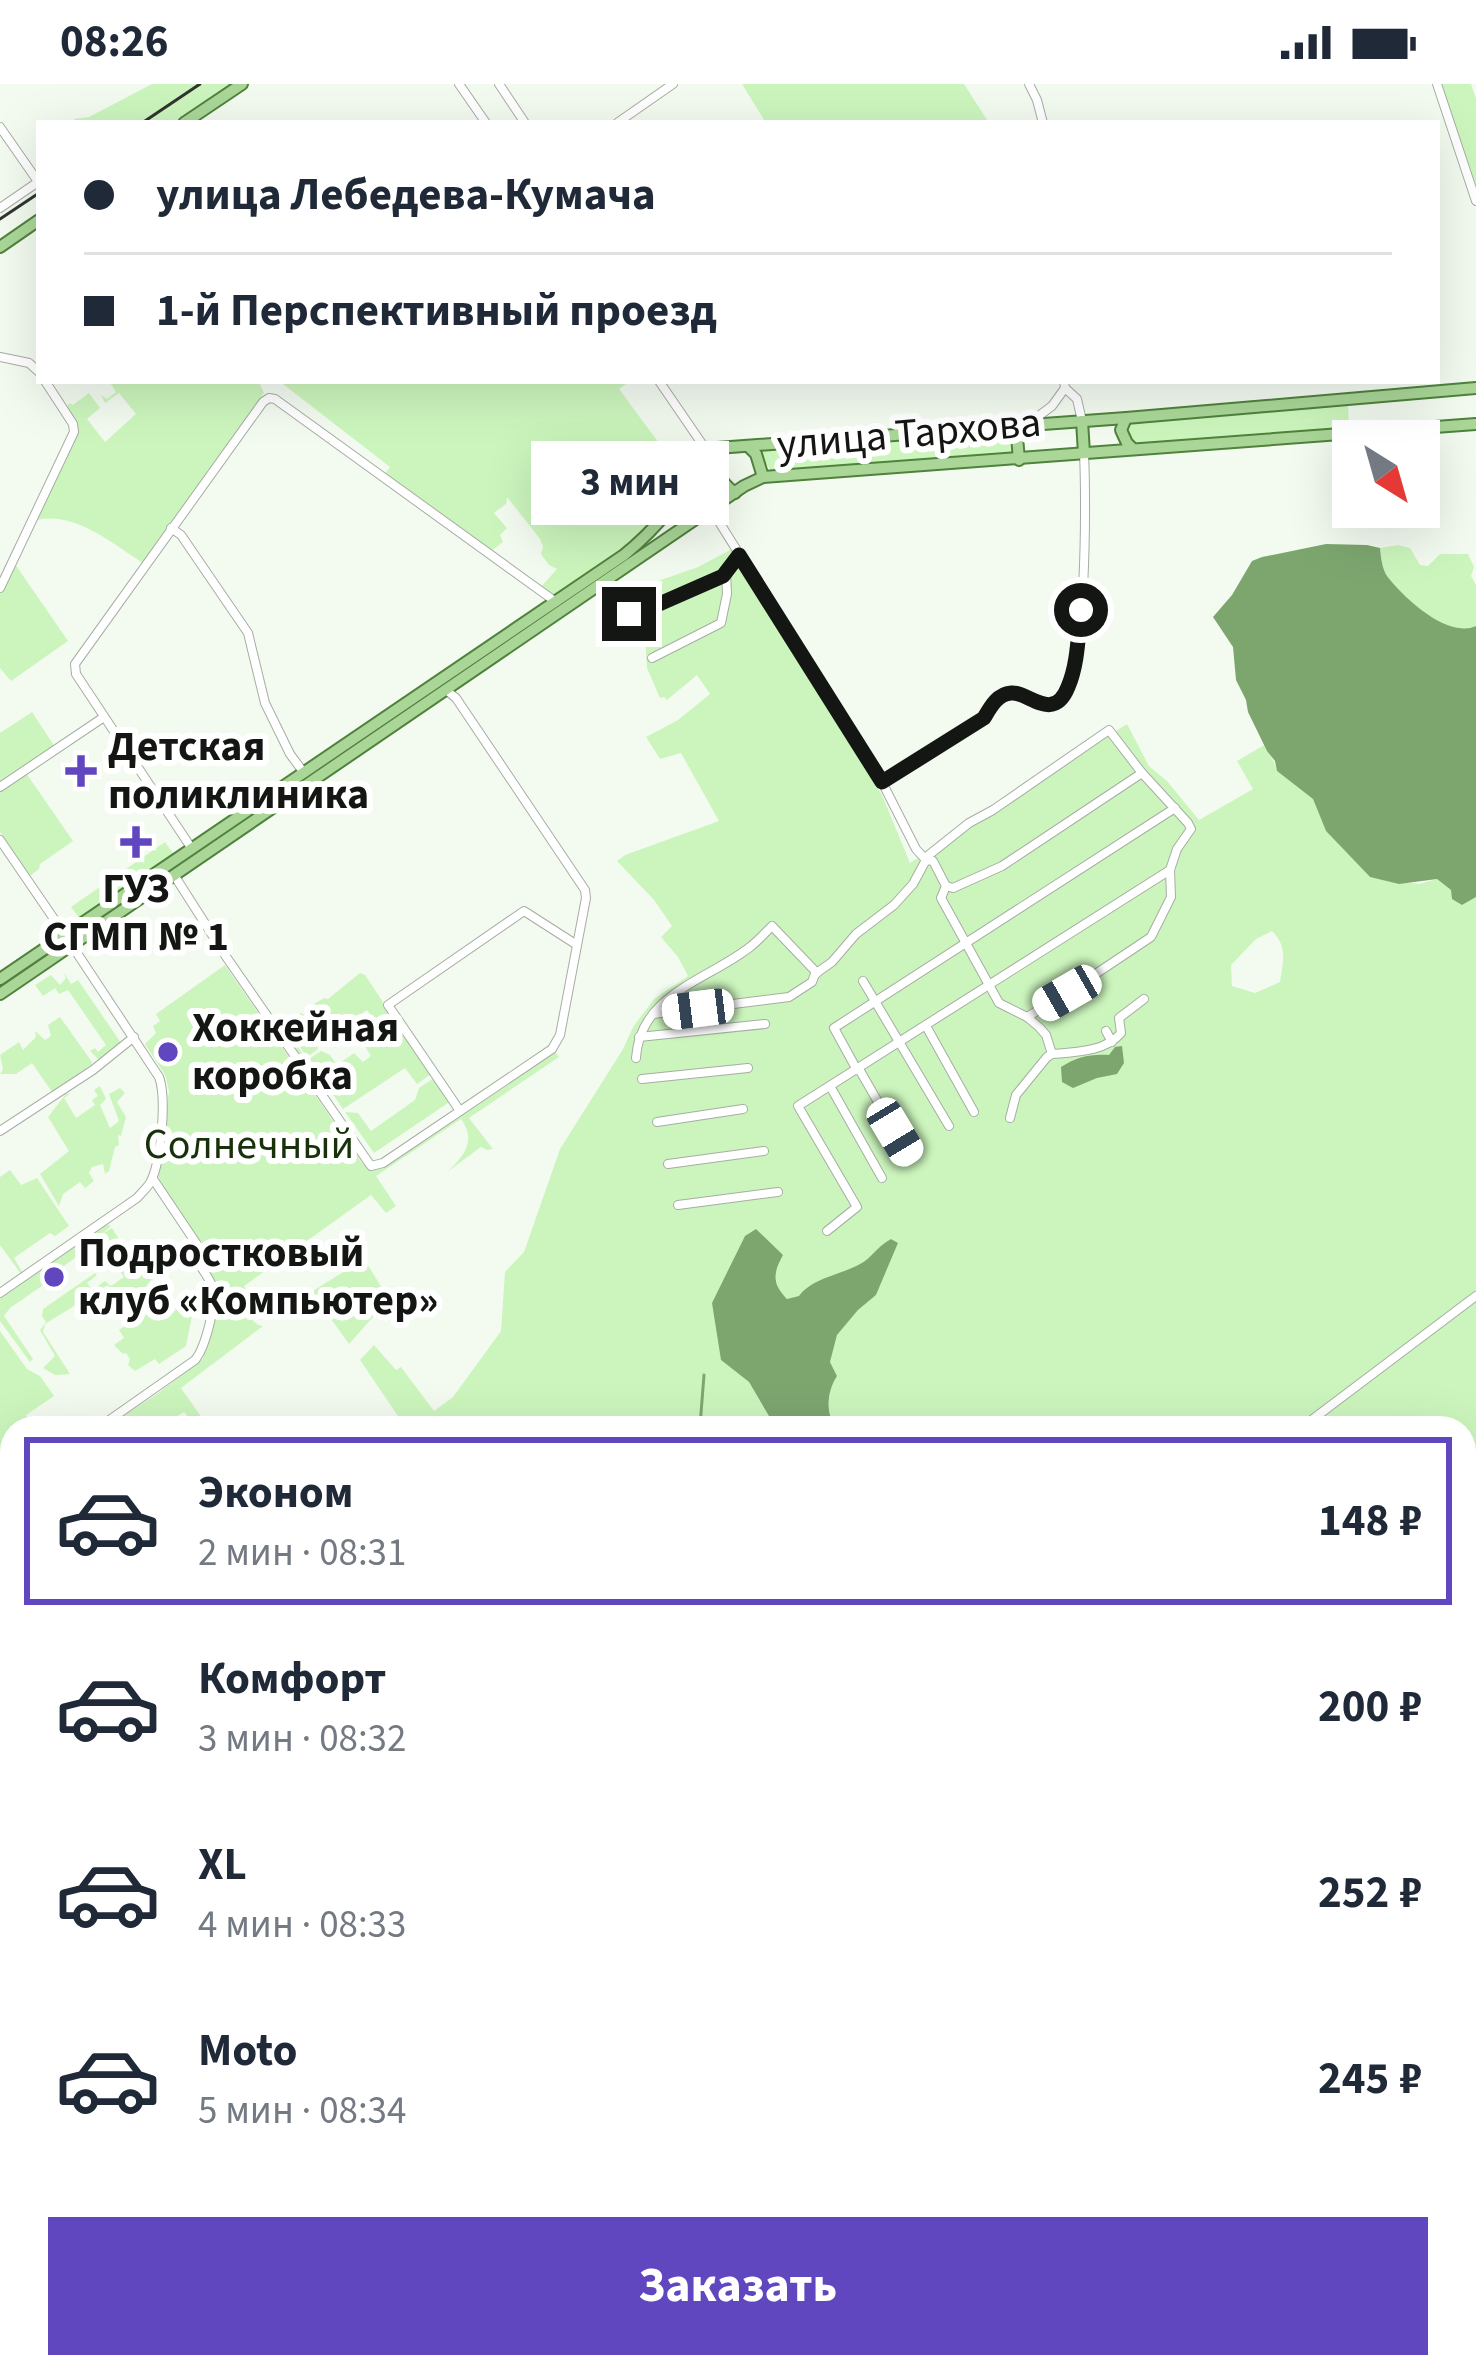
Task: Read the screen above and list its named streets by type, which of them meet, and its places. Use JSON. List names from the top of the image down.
{
  "streets": {
    "main road": ["улица Тархова"]
  },
  "parks": ["Солнечный"],
  "places": {
    "health": ["Детская поликлиника", "ГУЗ СГМП № 1"],
    "other": ["Хоккейная коробка", "Подростковый клуб «Компьютер»"]
  },
  "north": "bottom right",
  "page": {
    "status": "08:26",
    "banner": ["улица Лебедева-Кумача", "1-й Перспективный проезд"],
    "bubble": "3 мин",
    "list": [
      {
        "name": "Эконом",
        "note": "2 мин · 08:31",
        "value": "148 ₽"
      },
      {
        "name": "Комфорт",
        "note": "3 мин · 08:32",
        "value": "200 ₽"
      },
      {
        "name": "XL",
        "note": "4 мин · 08:33",
        "value": "252 ₽"
      },
      {
        "name": "Moto",
        "note": "5 мин · 08:34",
        "value": "245 ₽"
      }
    ],
    "buttons": "Заказать"
  }
}
